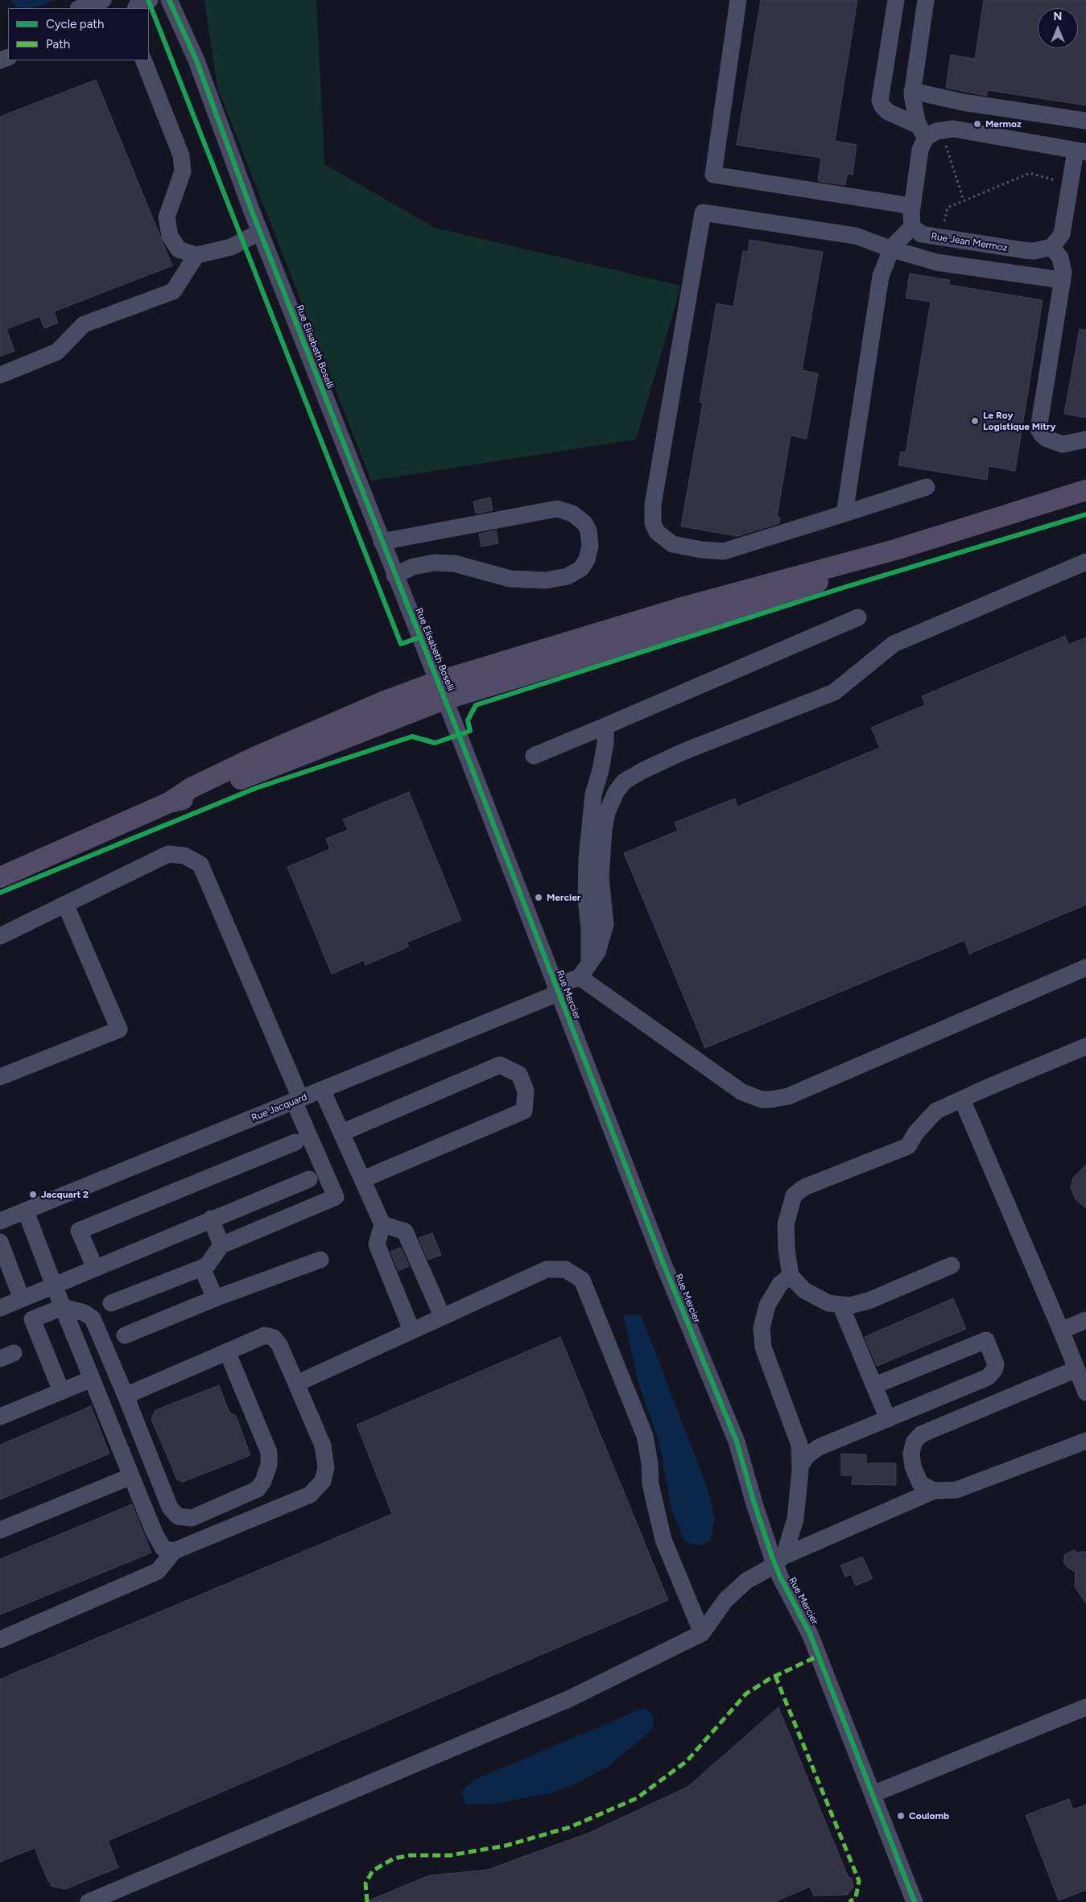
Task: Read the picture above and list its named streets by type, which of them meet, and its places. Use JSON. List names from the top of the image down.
{
  "streets": {
    "street": [
      "Rue Jean Mermoz",
      "Rue Elisabeth Boselli",
      "Rue Mercier",
      "Rue Jacquard"
    ]
  },
  "crossings": [
    ["Rue Elisabeth Boselli", "Rue Mercier"],
    ["Rue Mercier", "Rue Jacquard"]
  ],
  "places": [
    "Mermoz",
    "Le Roy Logistique Mitry",
    "Mercier",
    "Jacquart 2",
    "Coulomb"
  ],
  "legend": ["Cycle path", "Path"],
  "north": "top"
}
